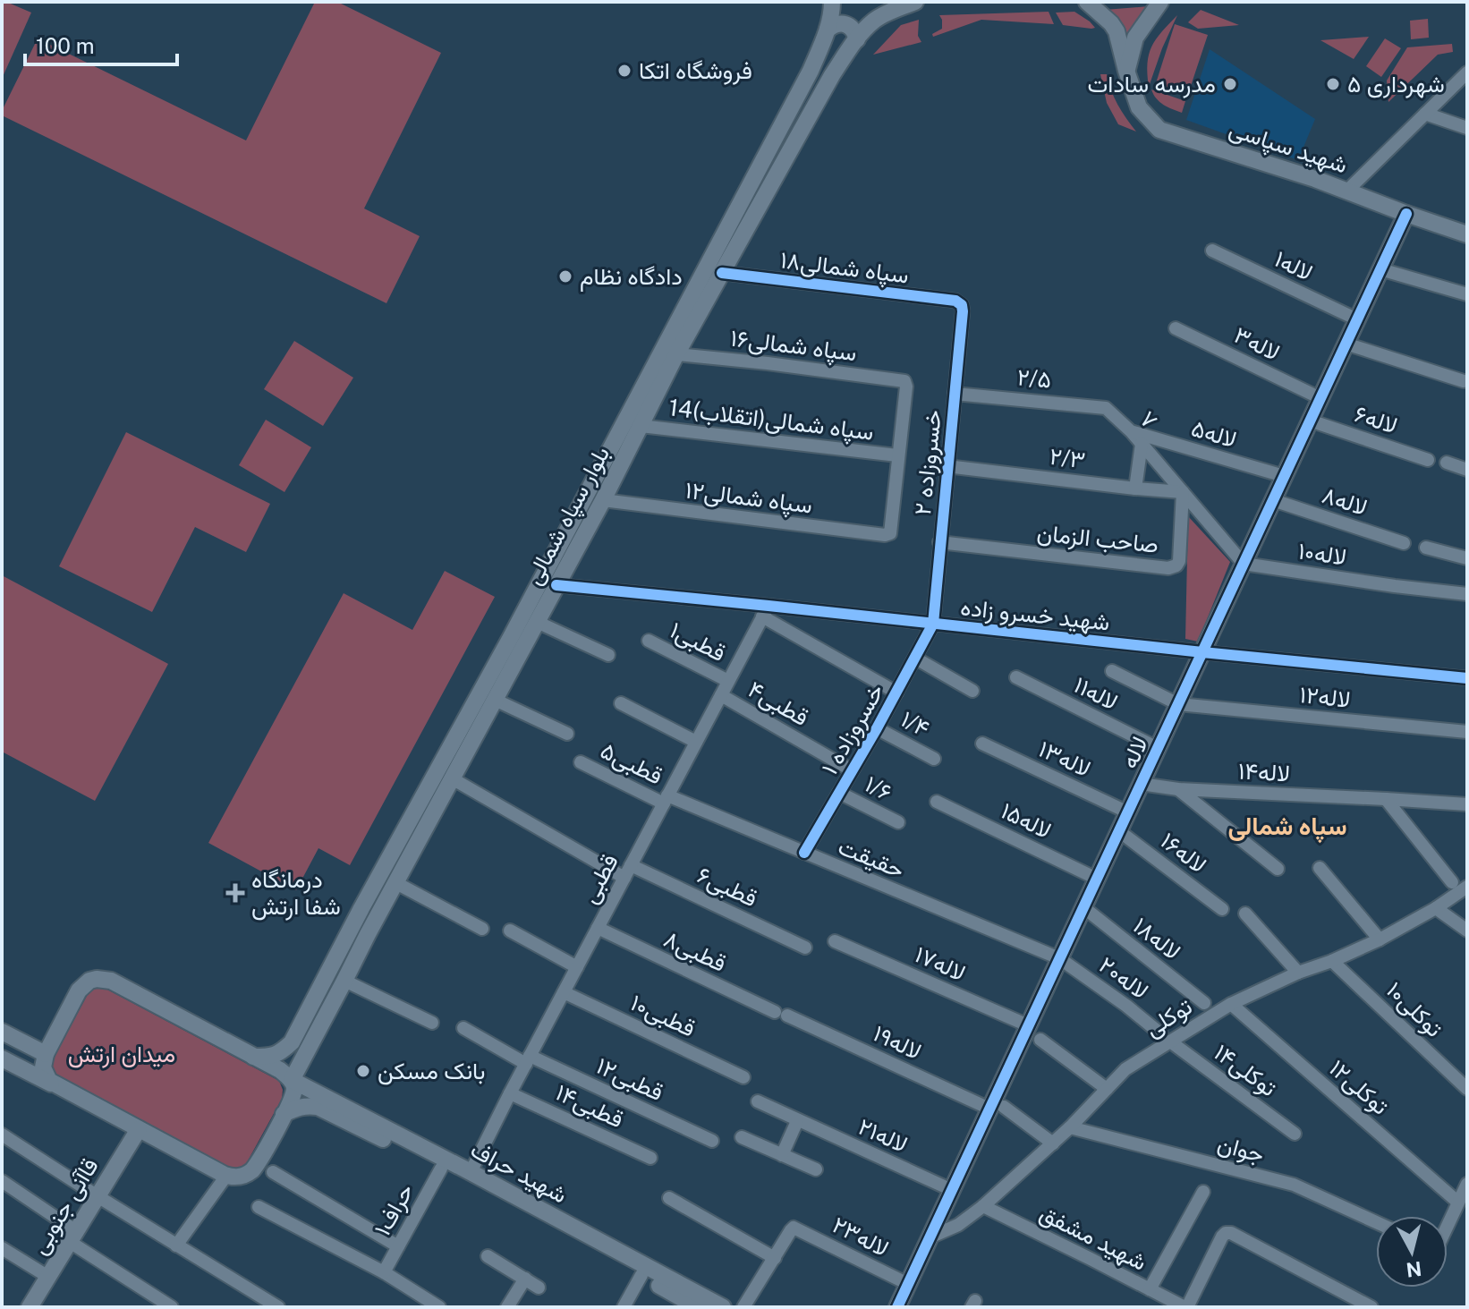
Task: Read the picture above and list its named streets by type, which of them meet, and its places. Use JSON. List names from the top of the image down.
{
  "streets": {
    "main road": [
      "شهید سپاسی",
      "بلوار سپاه شمالی",
      "لاله",
      "شهید حراف",
      "قاآنی جنوبی"
    ],
    "street": [
      "۱لاله",
      "سپاه شمالی۱۸",
      "۳لاله",
      "سپاه شمالی۱۶",
      "۲/۵",
      "14سپاه شمالی(اتقلاب)",
      "۷",
      "۶لاله",
      "لاله۵",
      "۲/۳",
      "خسروزاده ۲",
      "سپاه شمالی۱۲",
      "لاله۸",
      "صاحب الزمان",
      "لاله۱۰",
      "شهید خسرو زاده",
      "قطبی۱",
      "لاله۱۱",
      "لاله۱۲",
      "قطبی۴",
      "۱/۴",
      "خسروزاده ۱",
      "لاله۱۳",
      "قطبی۵",
      "لاله۱۴",
      "۱/۶",
      "لاله۱۵",
      "لاله۱۶",
      "حقیقت",
      "قطبی",
      "قطبی۶",
      "لاله۱۸",
      "قطبی۸",
      "لاله۱۷",
      "لاله۲۰",
      "۱۰توکلی",
      "قطبی۱۰",
      "توکلی",
      "لاله۱۹",
      "توکلی۱۴",
      "قطبی۱۲",
      "توکلی۱۲",
      "قطبی۱۴",
      "لاله۲۱",
      "جوان",
      "حراف۱",
      "لاله۲۳",
      "شهید مشفق"
    ]
  },
  "crossings": [
    ["شهید سپاسی", "لاله"],
    ["۱لاله", "لاله"],
    ["سپاه شمالی۱۸", "خسروزاده ۲"],
    ["سپاه شمالی۱۸", "بلوار سپاه شمالی"],
    ["۳لاله", "لاله"],
    ["سپاه شمالی۱۶", "14سپاه شمالی(اتقلاب)"],
    ["سپاه شمالی۱۶", "سپاه شمالی۱۲"],
    ["سپاه شمالی۱۶", "بلوار سپاه شمالی"],
    ["۲/۵", "۷"],
    ["۲/۵", "خسروزاده ۲"],
    ["14سپاه شمالی(اتقلاب)", "سپاه شمالی۱۲"],
    ["14سپاه شمالی(اتقلاب)", "بلوار سپاه شمالی"],
    ["۷", "لاله۵"],
    ["۷", "۲/۳"],
    ["۷", "صاحب الزمان"],
    ["۷", "لاله۱۰"],
    ["۷", "لاله"],
    ["۶لاله", "لاله"],
    ["لاله۵", "لاله"],
    ["۲/۳", "خسروزاده ۲"],
    ["۲/۳", "صاحب الزمان"],
    ["خسروزاده ۲", "صاحب الزمان"],
    ["خسروزاده ۲", "شهید خسرو زاده"],
    ["خسروزاده ۲", "خسروزاده ۱"],
    ["سپاه شمالی۱۲", "بلوار سپاه شمالی"],
    ["لاله۸", "لاله"],
    ["بلوار سپاه شمالی", "شهید خسرو زاده"],
    ["بلوار سپاه شمالی", "شهید حراف"],
    ["لاله۱۰", "لاله"],
    ["شهید خسرو زاده", "خسروزاده ۱"],
    ["شهید خسرو زاده", "لاله"],
    ["شهید خسرو زاده", "قطبی"],
    ["قطبی۱", "قطبی"],
    ["لاله۱۱", "لاله"],
    ["لاله۱۲", "لاله"],
    ["قطبی۴", "خسروزاده ۱"],
    ["قطبی۴", "قطبی"],
    ["۱/۴", "خسروزاده ۱"],
    ["خسروزاده ۱", "۱/۶"],
    ["خسروزاده ۱", "حقیقت"],
    ["لاله", "لاله۱۳"],
    ["لاله", "لاله۱۴"],
    ["لاله", "لاله۱۵"],
    ["لاله", "لاله۱۶"],
    ["لاله", "حقیقت"],
    ["لاله", "لاله۱۸"],
    ["لاله", "لاله۱۷"],
    ["لاله", "لاله۲۰"],
    ["لاله", "توکلی"],
    ["لاله", "لاله۱۹"],
    ["لاله", "لاله۲۱"],
    ["لاله", "لاله۲۳"],
    ["قطبی۵", "حقیقت"],
    ["قطبی۵", "قطبی"],
    ["حقیقت", "قطبی"],
    ["حقیقت", "لاله۲۰"],
    ["قطبی", "قطبی۶"],
    ["قطبی", "قطبی۸"],
    ["قطبی", "قطبی۱۰"],
    ["قطبی", "قطبی۱۲"],
    ["قطبی", "قطبی۱۴"],
    ["قطبی", "شهید حراف"],
    ["قطبی۸", "لاله۱۹"],
    ["لاله۲۰", "توکلی"],
    ["لاله۲۰", "توکلی۱۴"],
    ["۱۰توکلی", "توکلی"],
    ["توکلی", "لاله۱۹"],
    ["توکلی", "توکلی۱۴"],
    ["توکلی", "توکلی۱۲"],
    ["توکلی", "جوان"],
    ["توکلی", "شهید مشفق"]
  ],
  "districts": ["سپاه شمالی"],
  "parks": ["میدان ارتش"],
  "places": {
    "other": [
      "فروشگاه اتکا",
      "مدرسه سادات",
      "شهرداری ۵",
      "دادگاه نظام",
      "بانک مسکن"
    ],
    "health": ["درمانگاه شفا ارتش"]
  },
  "scale_bar": "100 m",
  "north": "bottom"
}
